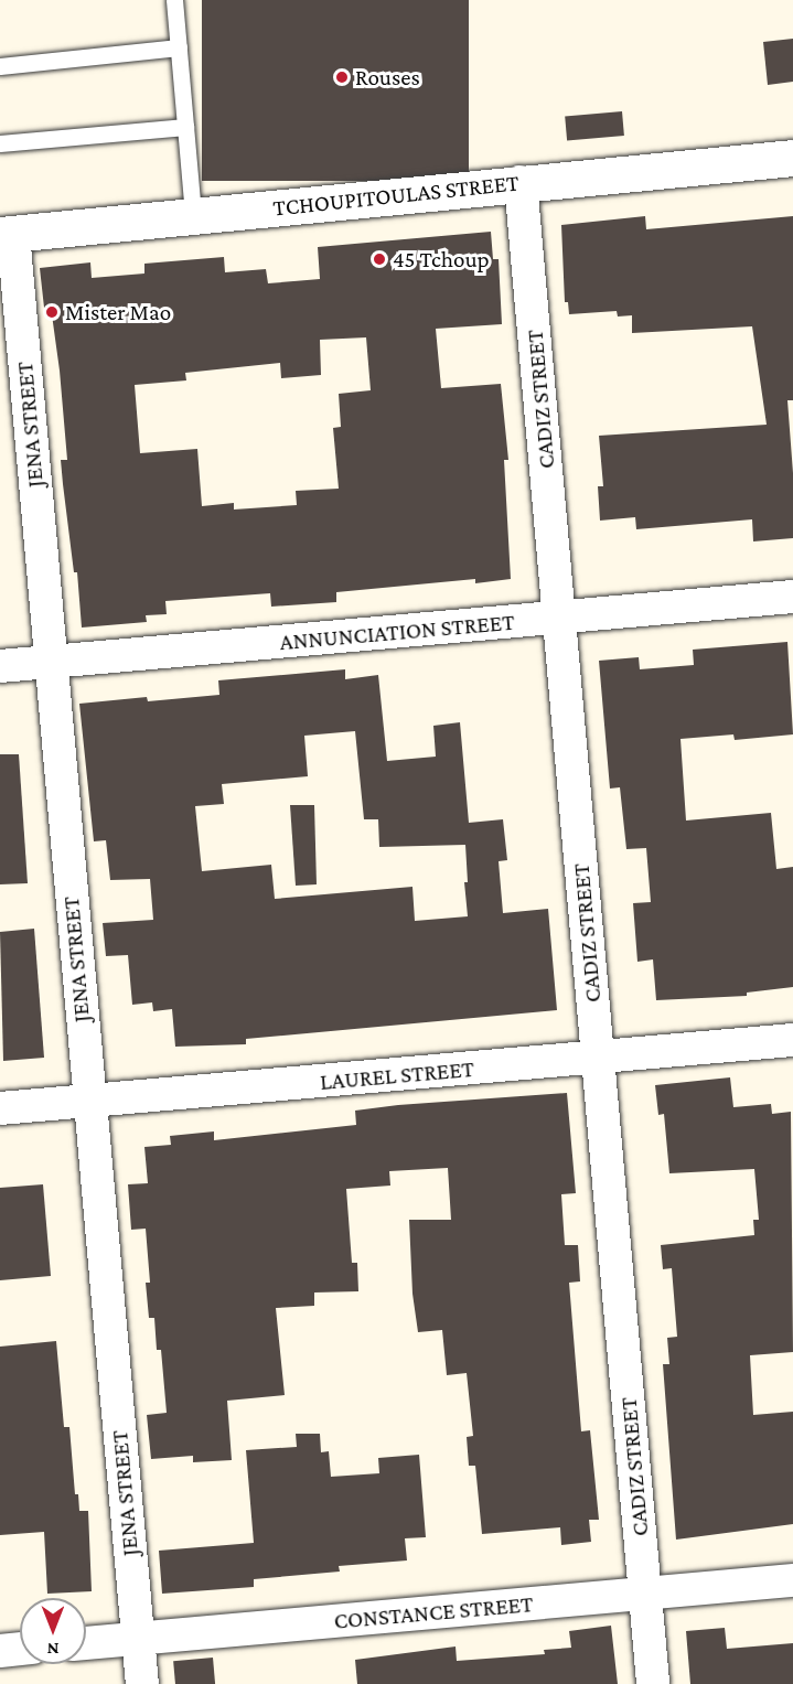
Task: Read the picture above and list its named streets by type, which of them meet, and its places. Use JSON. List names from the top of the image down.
{
  "streets": {
    "street": [
      "TCHOUPITOULAS STREET",
      "CADIZ STREET",
      "JENA STREET",
      "ANNUNCIATION STREET",
      "LAUREL STREET",
      "CONSTANCE STREET"
    ]
  },
  "crossings": [
    ["TCHOUPITOULAS STREET", "CADIZ STREET"],
    ["TCHOUPITOULAS STREET", "JENA STREET"],
    ["CADIZ STREET", "ANNUNCIATION STREET"],
    ["CADIZ STREET", "LAUREL STREET"],
    ["CADIZ STREET", "CONSTANCE STREET"],
    ["JENA STREET", "ANNUNCIATION STREET"],
    ["JENA STREET", "LAUREL STREET"],
    ["JENA STREET", "CONSTANCE STREET"]
  ],
  "places": ["Rouses", "45 Tchoup", "Mister Mao"],
  "north": "bottom"
}
